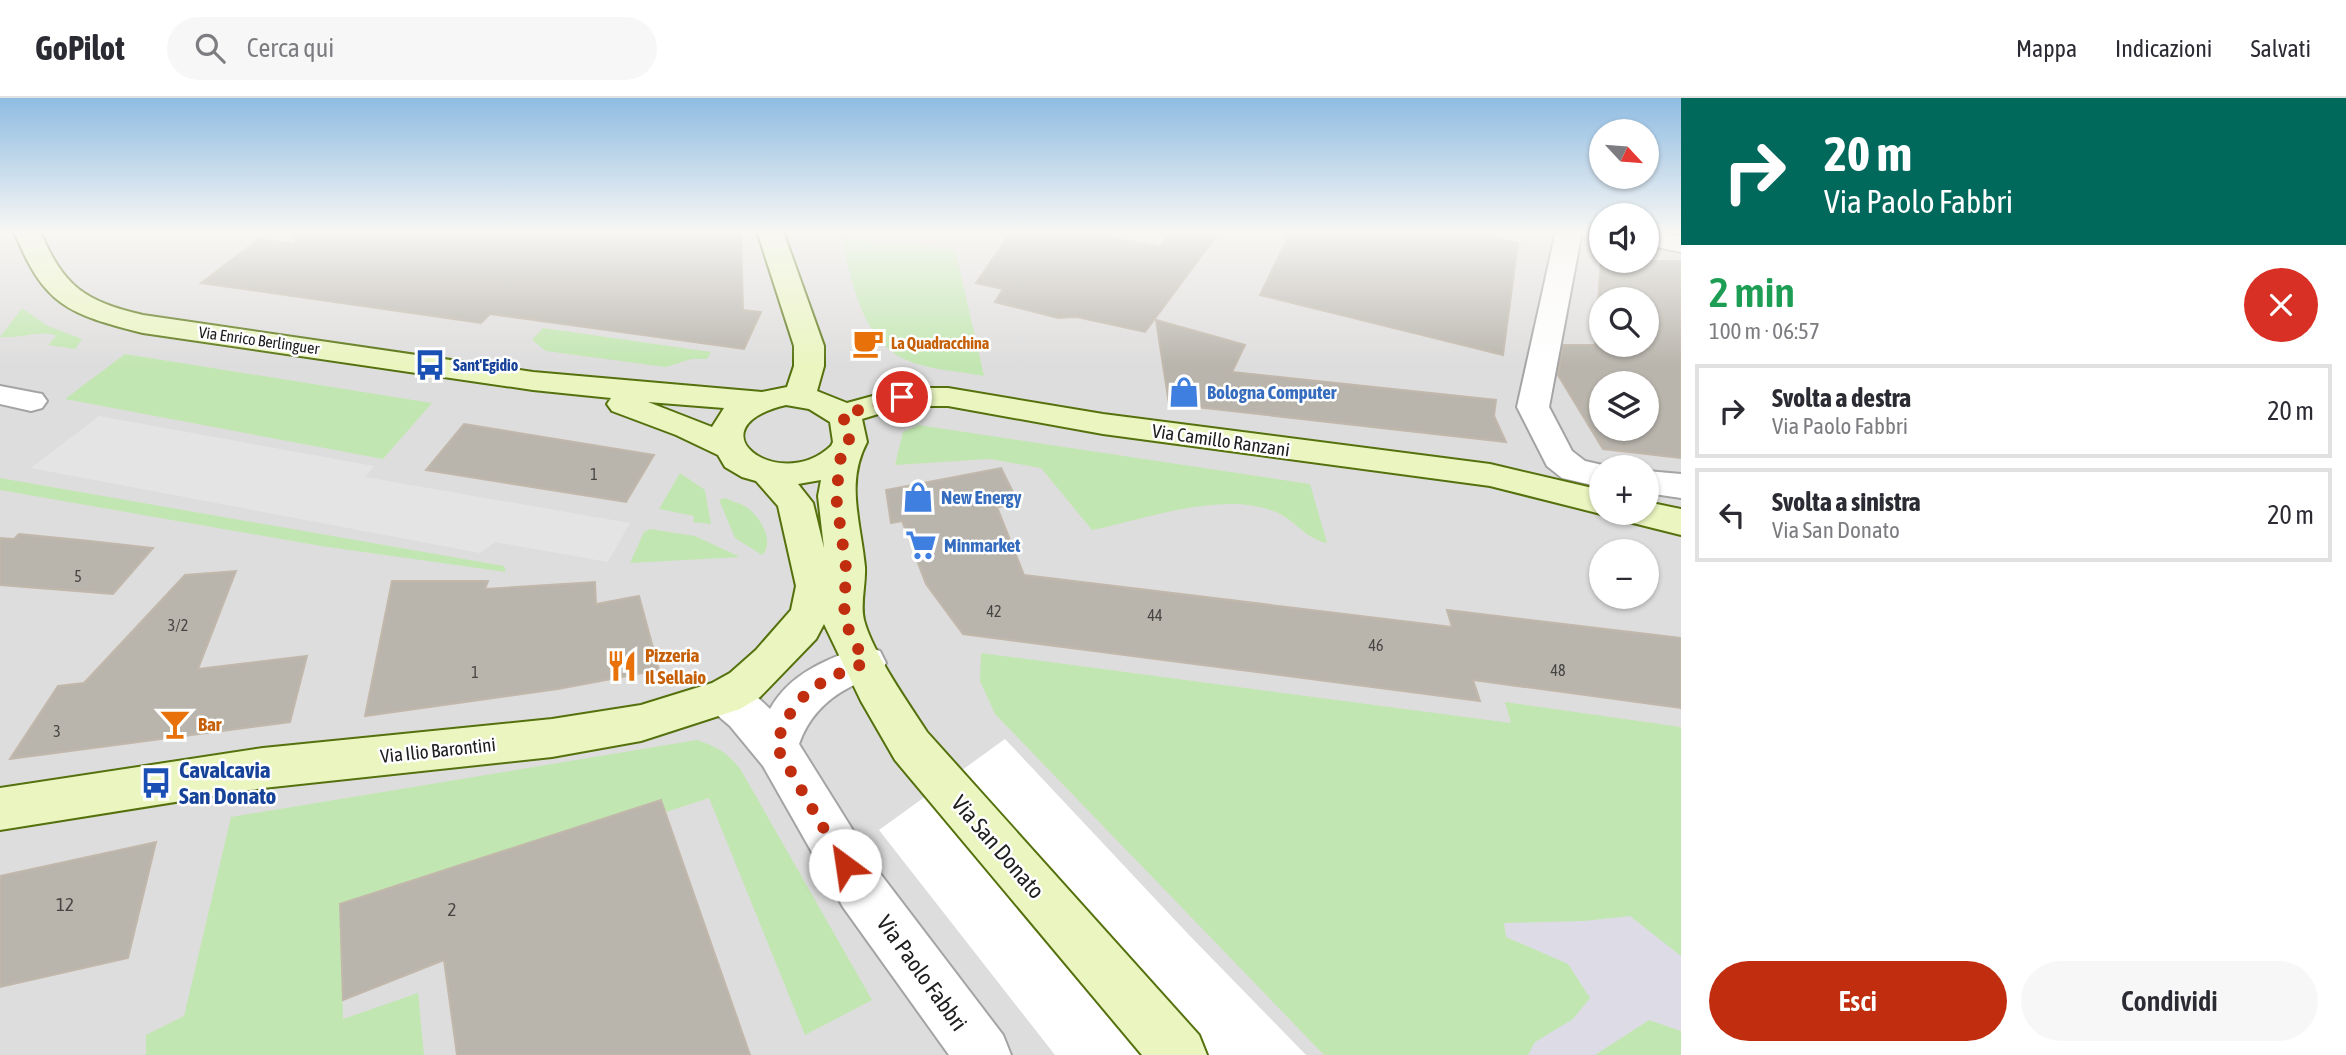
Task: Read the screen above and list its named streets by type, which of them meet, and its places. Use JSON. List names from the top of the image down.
{
  "streets": {
    "main road": [
      "Via Enrico Berlinguer",
      "Via Camillo Ranzani",
      "Via Ilio Barontini",
      "Via San Donato"
    ],
    "street": ["Via Paolo Fabbri"]
  },
  "crossings": [
    ["Via Enrico Berlinguer", "Via Camillo Ranzani"],
    ["Via Enrico Berlinguer", "Via San Donato"],
    ["Via Camillo Ranzani", "Via San Donato"],
    ["Via Ilio Barontini", "Via San Donato"],
    ["Via Ilio Barontini", "Via Paolo Fabbri"]
  ],
  "places": {
    "cafe": ["La Quadracchina"],
    "bus stop": ["Sant'Egidio", "Cavalcavia San Donato"],
    "shop": ["Bologna Computer", "New Energy"],
    "supermarket": ["Minmarket"],
    "restaurant": ["Pizzeria Il Sellaio"],
    "bar": ["Bar"]
  },
  "house_numbers": [
    "1",
    "5",
    "42",
    "44",
    "3/2",
    "46",
    "48",
    "1",
    "3",
    "12",
    "2"
  ],
  "north": "bottom right",
  "page": {
    "header": "GoPilot",
    "search": "Cerca qui",
    "nav": ["Mappa", "Indicazioni", "Salvati"],
    "turn": ["20 m", "Via Paolo Fabbri"],
    "map_buttons": ["+", "−"],
    "heading": ["2 min", "100 m · 06:57"],
    "list": [
      {
        "name": "Svolta a destra",
        "note": "Via Paolo Fabbri",
        "value": "20 m"
      },
      {
        "name": "Svolta a sinistra",
        "note": "Via San Donato",
        "value": "20 m"
      }
    ],
    "buttons": ["Esci", "Condividi"]
  }
}
